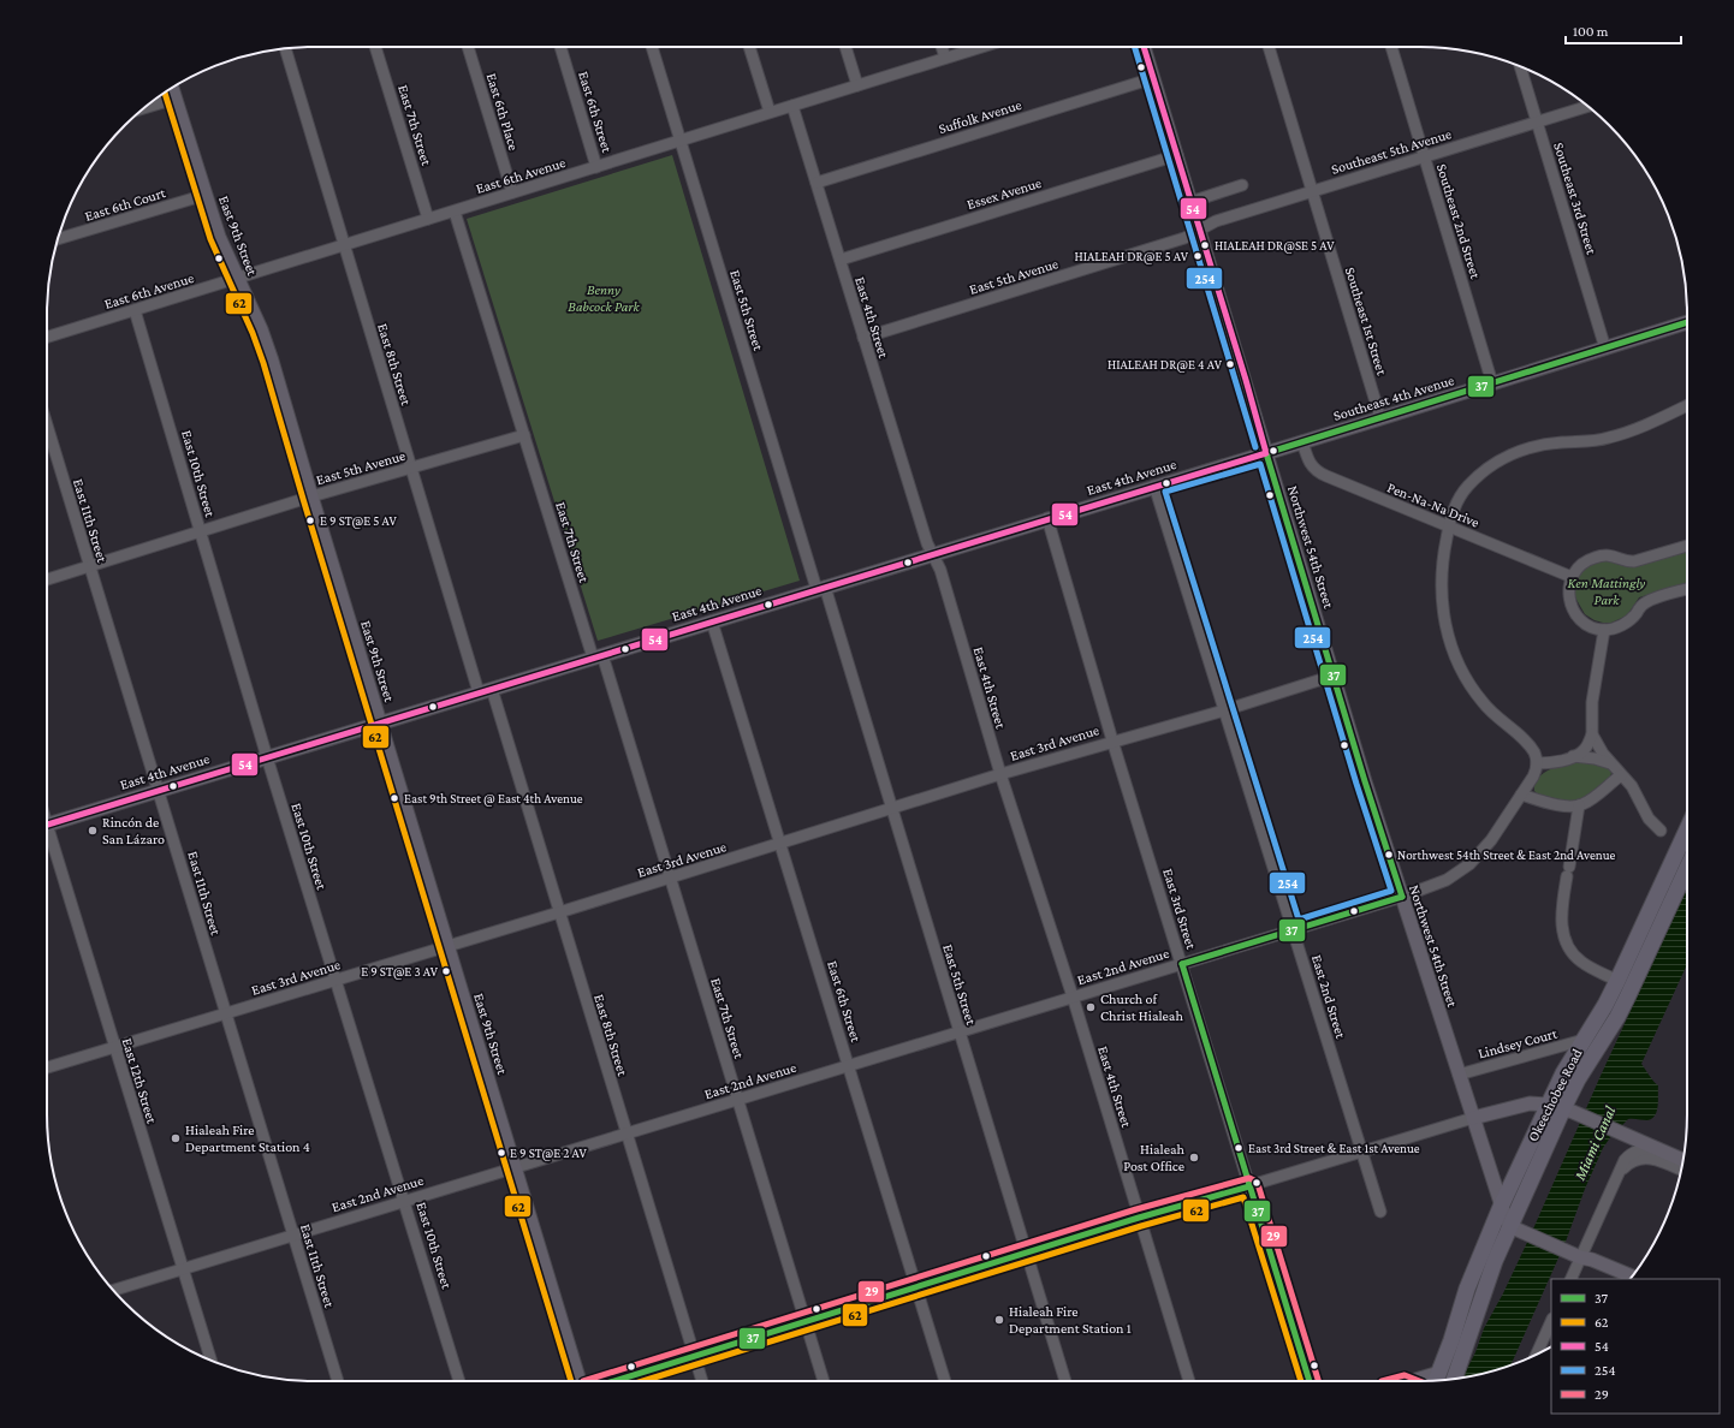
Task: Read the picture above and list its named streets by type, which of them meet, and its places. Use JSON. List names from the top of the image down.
{
  "streets": {
    "highway": ["Okeechobee Road"],
    "main road": [
      "East 9th Street",
      "Southeast 4th Avenue",
      "East 4th Avenue",
      "Northwest 54th Street"
    ],
    "street": [
      "East 6th Place",
      "East 6th Street",
      "Suffolk Avenue",
      "East 7th Street",
      "Southeast 5th Avenue",
      "East 6th Avenue",
      "Essex Avenue",
      "Southeast 3rd Street",
      "East 6th Court",
      "Southeast 2nd Street",
      "East 5th Avenue",
      "East 5th Street",
      "East 4th Street",
      "Southeast 1st Street",
      "East 8th Street",
      "East 10th Street",
      "Pen-Na-Na Drive",
      "East 11th Street",
      "East 3rd Avenue",
      "East 3rd Street",
      "East 2nd Avenue",
      "East 2nd Street",
      "Lindsey Court",
      "East 12th Street"
    ]
  },
  "crossings": [
    ["East 6th Place", "East 6th Avenue"],
    ["East 6th Street", "East 6th Avenue"],
    ["East 6th Street", "East 4th Avenue"],
    ["East 6th Street", "East 3rd Avenue"],
    ["East 6th Street", "East 2nd Avenue"],
    ["Suffolk Avenue", "East 4th Street"],
    ["Suffolk Avenue", "Northwest 54th Street"],
    ["East 7th Street", "East 6th Avenue"],
    ["East 7th Street", "East 5th Avenue"],
    ["East 7th Street", "East 4th Avenue"],
    ["East 7th Street", "East 3rd Avenue"],
    ["East 7th Street", "East 2nd Avenue"],
    ["Southeast 5th Avenue", "Southeast 3rd Street"],
    ["Southeast 5th Avenue", "Southeast 2nd Street"],
    ["Southeast 5th Avenue", "East 5th Avenue"],
    ["Southeast 5th Avenue", "Southeast 1st Street"],
    ["Southeast 5th Avenue", "Northwest 54th Street"],
    ["East 6th Avenue", "East 9th Street"],
    ["East 6th Avenue", "East 5th Street"],
    ["East 6th Avenue", "East 4th Street"],
    ["East 6th Avenue", "East 8th Street"],
    ["East 6th Avenue", "East 10th Street"],
    ["Essex Avenue", "East 4th Street"],
    ["Essex Avenue", "Northwest 54th Street"],
    ["Southeast 3rd Street", "Southeast 4th Avenue"],
    ["East 6th Court", "East 9th Street"],
    ["Southeast 2nd Street", "Southeast 4th Avenue"],
    ["East 9th Street", "East 5th Avenue"],
    ["East 9th Street", "East 4th Avenue"],
    ["East 9th Street", "East 3rd Avenue"],
    ["East 9th Street", "East 2nd Avenue"],
    ["East 5th Avenue", "East 4th Street"],
    ["East 5th Avenue", "East 8th Street"],
    ["East 5th Avenue", "East 10th Street"],
    ["East 5th Avenue", "East 11th Street"],
    ["East 5th Avenue", "Northwest 54th Street"],
    ["East 5th Street", "East 4th Avenue"],
    ["East 5th Street", "East 3rd Avenue"],
    ["East 5th Street", "East 2nd Avenue"],
    ["East 4th Street", "East 4th Avenue"],
    ["East 4th Street", "East 3rd Avenue"],
    ["East 4th Street", "East 2nd Avenue"],
    ["Southeast 1st Street", "Southeast 4th Avenue"],
    ["East 8th Street", "East 4th Avenue"],
    ["East 8th Street", "East 3rd Avenue"],
    ["East 8th Street", "East 2nd Avenue"],
    ["Southeast 4th Avenue", "East 4th Avenue"],
    ["Southeast 4th Avenue", "Pen-Na-Na Drive"],
    ["Southeast 4th Avenue", "Northwest 54th Street"],
    ["East 10th Street", "East 4th Avenue"],
    ["East 10th Street", "East 3rd Avenue"],
    ["East 10th Street", "East 2nd Avenue"],
    ["East 4th Avenue", "East 11th Street"],
    ["East 4th Avenue", "Northwest 54th Street"],
    ["East 4th Avenue", "East 3rd Street"],
    ["East 4th Avenue", "East 2nd Street"],
    ["East 11th Street", "East 3rd Avenue"],
    ["East 11th Street", "East 2nd Avenue"],
    ["Northwest 54th Street", "East 3rd Avenue"],
    ["Northwest 54th Street", "East 2nd Avenue"],
    ["Northwest 54th Street", "Lindsey Court"],
    ["Northwest 54th Street", "Okeechobee Road"],
    ["East 3rd Avenue", "East 3rd Street"],
    ["East 3rd Avenue", "East 2nd Street"],
    ["East 3rd Avenue", "East 12th Street"],
    ["East 3rd Street", "East 2nd Avenue"],
    ["East 2nd Avenue", "East 2nd Street"],
    ["East 2nd Avenue", "East 12th Street"],
    ["Lindsey Court", "Okeechobee Road"]
  ],
  "water": ["Miami Canal"],
  "parks": ["Benny Babcock Park", "Ken Mattingly Park"],
  "places": [
    "HIALEAH DR@SE 5 AV",
    "HIALEAH DR@E 5 AV",
    "HIALEAH DR@E 4 AV",
    "E 9 ST@E 5 AV",
    "East 9th Street @ East 4th Avenue",
    "Rincón de San Lázaro",
    "Northwest 54th Street & East 2nd Avenue",
    "E 9 ST@E 3 AV",
    "Church of Christ Hialeah",
    "Hialeah Fire Department Station 4",
    "East 3rd Street & East 1st Avenue",
    "E 9 ST@E 2 AV",
    "Hialeah Post Office",
    "Hialeah Fire Department Station 1"
  ],
  "lines": [
    "transit line 54",
    "transit line 254",
    "transit line 62",
    "transit line 37",
    "transit line 29"
  ],
  "legend": [
    "37",
    "62",
    "54",
    "254",
    "29"
  ],
  "scale_bar": "100 m"
}
